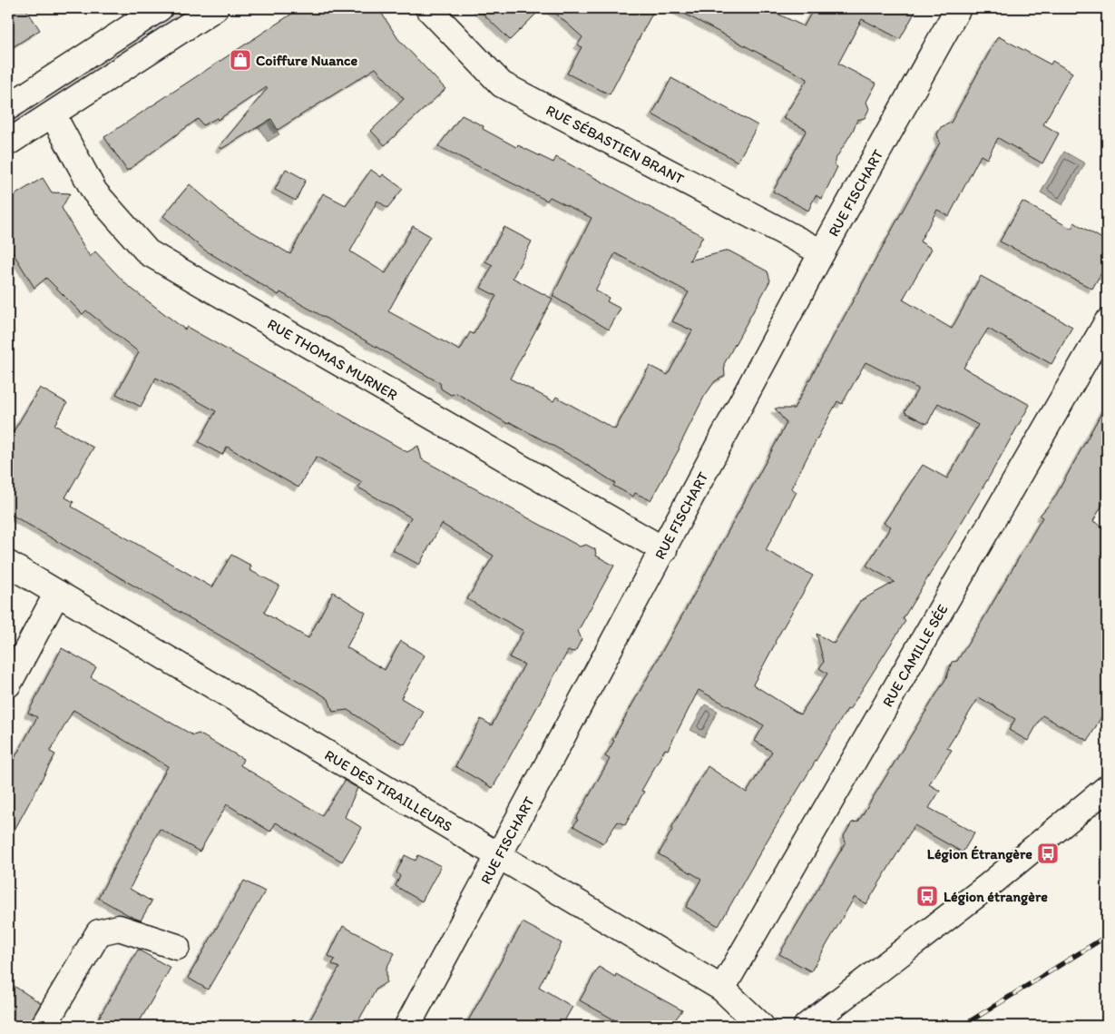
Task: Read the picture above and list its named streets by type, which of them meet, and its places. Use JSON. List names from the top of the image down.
{
  "streets": {
    "street": [
      "RUE SÉBASTIEN BRANT",
      "RUE FISCHART",
      "RUE THOMAS MURNER",
      "RUE CAMILLE SÉE",
      "RUE DES TIRAILLEURS"
    ]
  },
  "crossings": [
    ["RUE SÉBASTIEN BRANT", "RUE FISCHART"],
    ["RUE FISCHART", "RUE THOMAS MURNER"],
    ["RUE FISCHART", "RUE DES TIRAILLEURS"],
    ["RUE CAMILLE SÉE", "RUE DES TIRAILLEURS"]
  ],
  "places": {
    "shop": ["Coiffure Nuance"],
    "bus stop": ["Légion Étrangère", "Légion étrangère"]
  }
}
